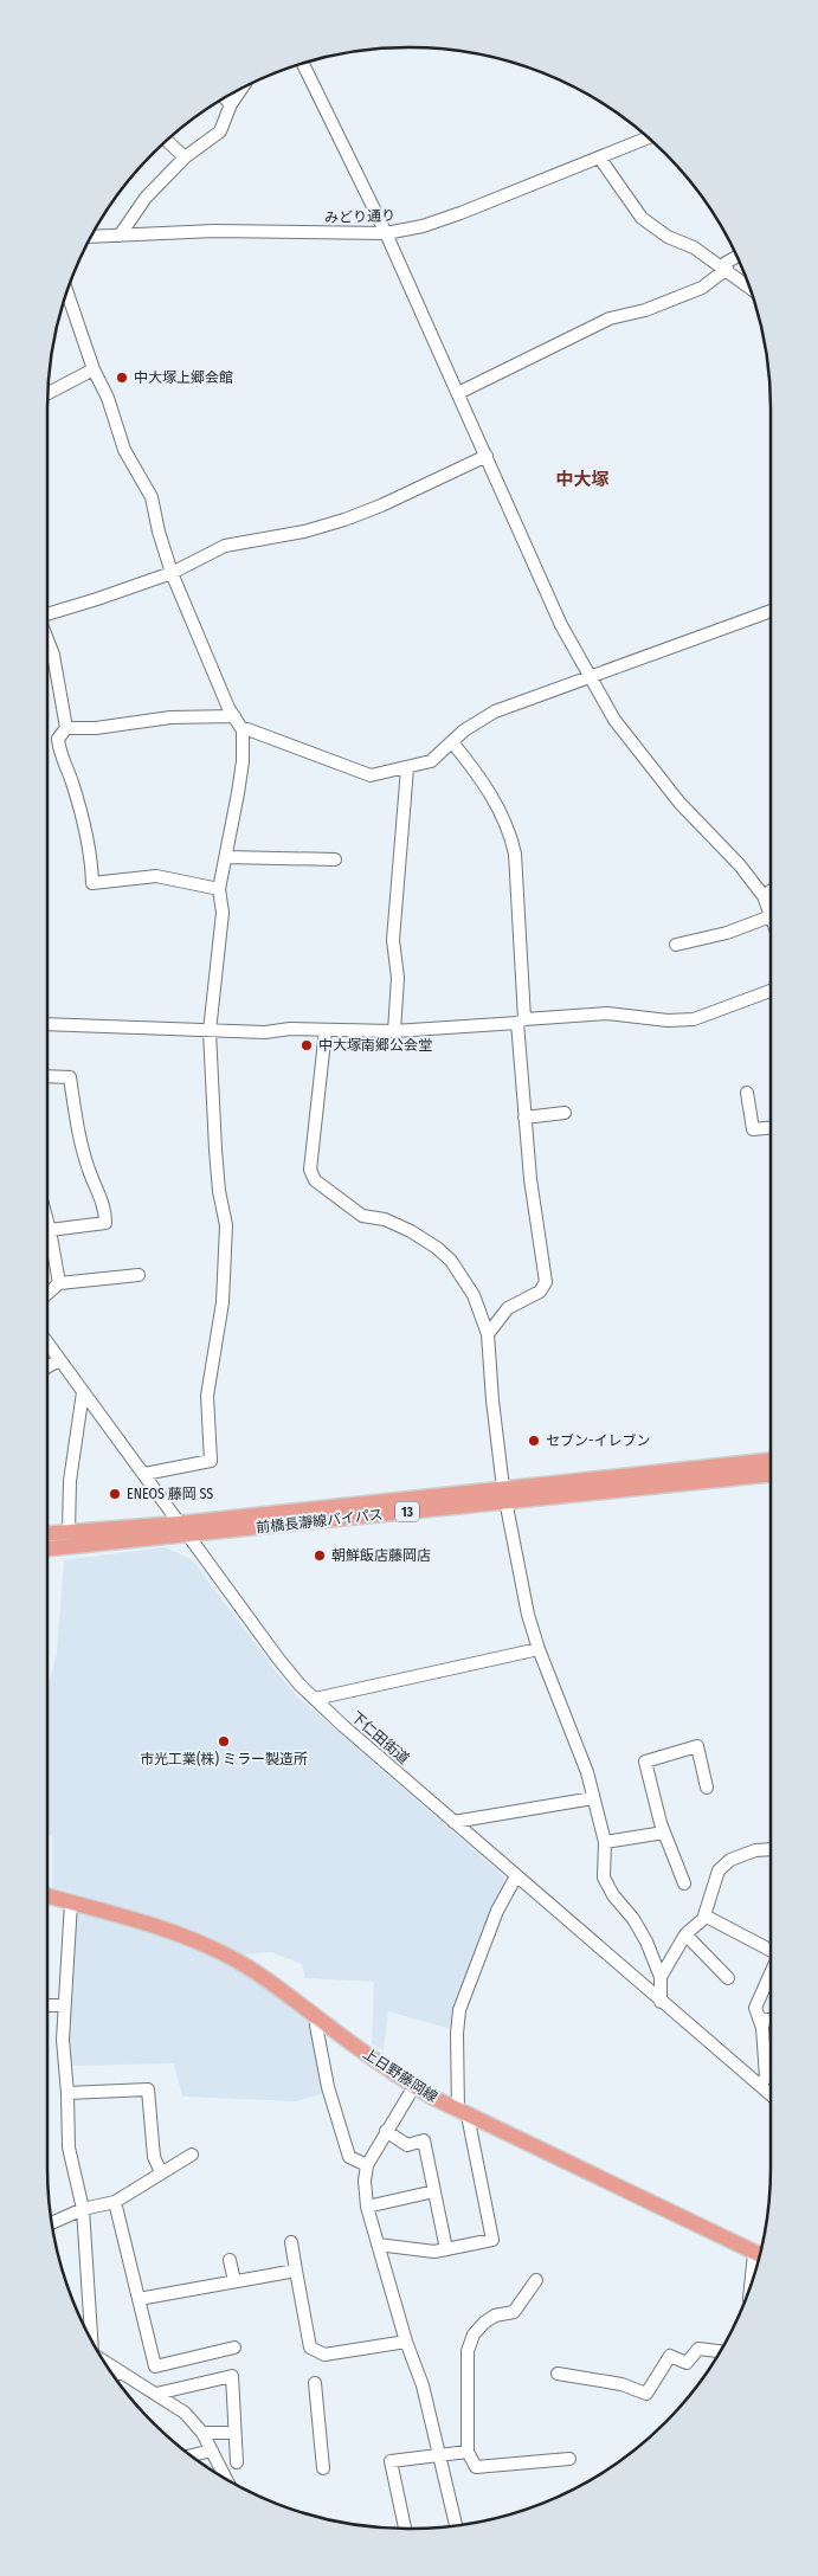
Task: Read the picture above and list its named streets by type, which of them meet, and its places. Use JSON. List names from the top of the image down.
{
  "streets": {
    "main road": ["13", "前橋長瀞線バイパス", "上日野藤岡線"],
    "street": ["みどり通り", "下仁田街道"]
  },
  "crossings": [
    ["前橋長瀞線バイパス", "下仁田街道"]
  ],
  "districts": ["中大塚"],
  "places": [
    "中大塚上郷会館",
    "中大塚南郷公会堂",
    "セブン-イレブン",
    "ENEOS 藤岡 SS",
    "朝鮮飯店藤岡店",
    "市光工業(株) ミラー製造所"
  ]
}
